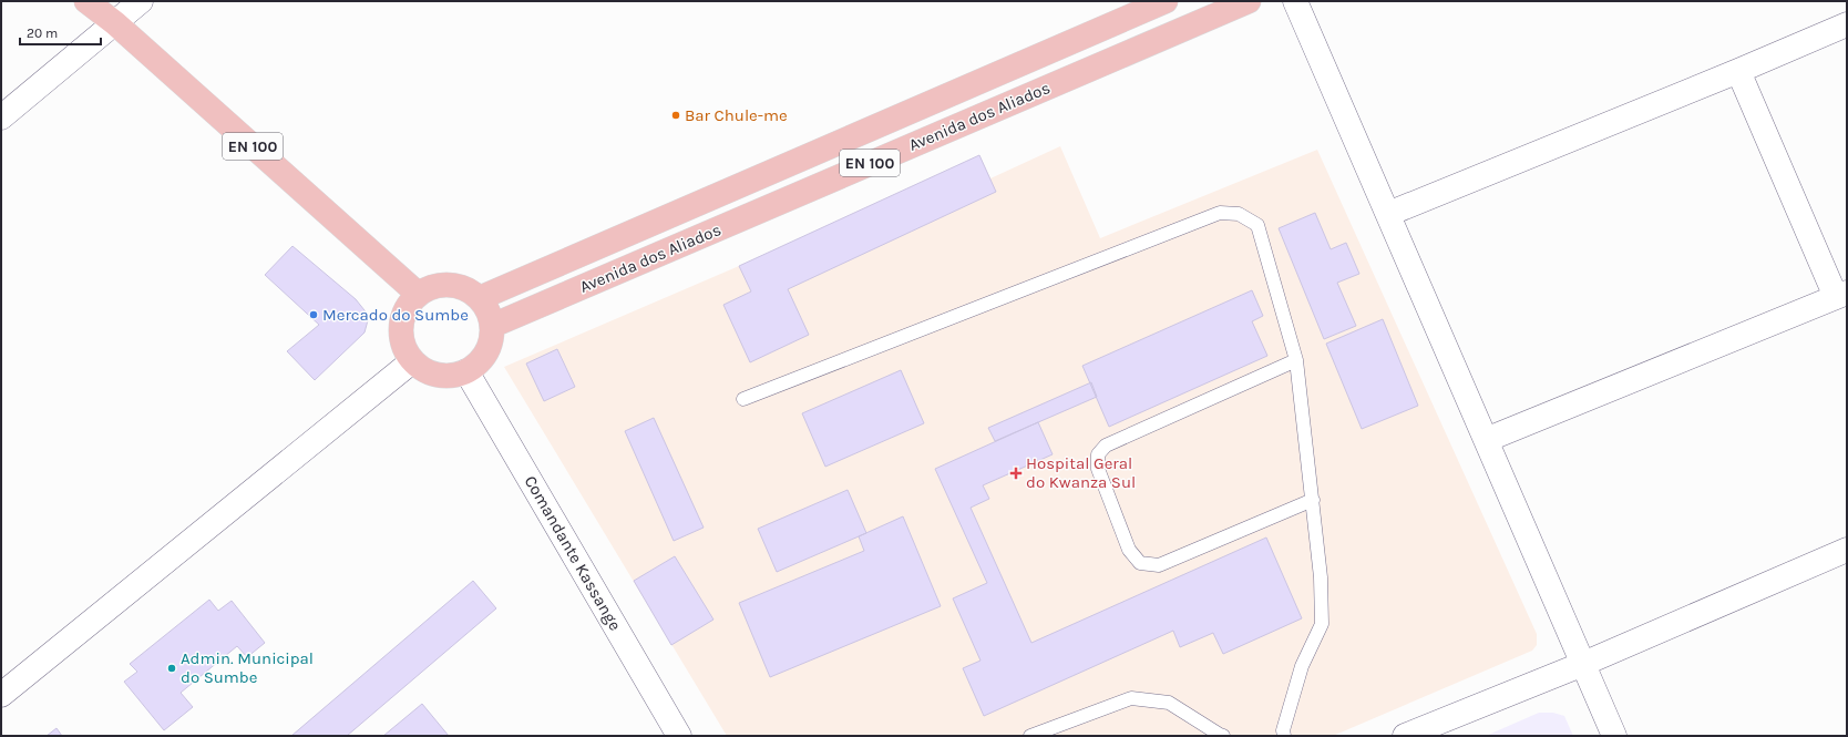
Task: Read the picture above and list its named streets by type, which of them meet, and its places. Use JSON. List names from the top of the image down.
{
  "streets": {
    "main road": ["Avenida dos Aliados", "EN 100"],
    "street": ["Comandante Kassange"]
  },
  "crossings": [
    ["Avenida dos Aliados", "EN 100"],
    ["Avenida dos Aliados", "Comandante Kassange"],
    ["EN 100", "Comandante Kassange"]
  ],
  "places": {
    "other": ["Bar Chule-me", "Mercado do Sumbe", "Admin. Municipal do Sumbe"],
    "health": ["Hospital Geral do Kwanza Sul"]
  },
  "scale_bar": "20 m"
}
